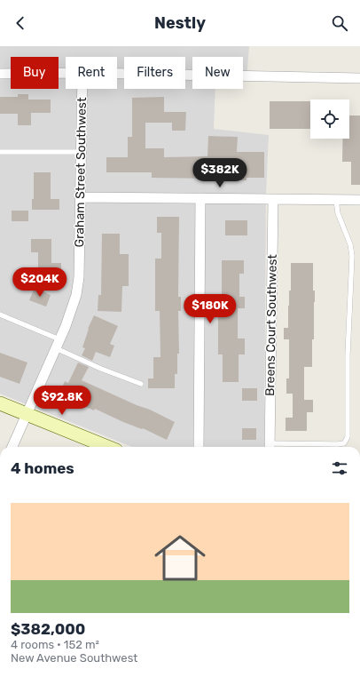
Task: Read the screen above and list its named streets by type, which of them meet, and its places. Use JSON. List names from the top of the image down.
{
  "streets": {
    "street": ["Graham Street Southwest", "Breens Court Southwest"]
  },
  "page": {
    "header": "Nestly",
    "chip": [
      "Buy",
      "Rent",
      "Filters",
      "New"
    ],
    "price": [
      "$382K",
      "$204K",
      "$180K",
      "$92.8K"
    ],
    "heading": "4 homes",
    "list": [
      {
        "name": "$382,000",
        "note": "4 rooms · 152 m² · New Avenue Southwest"
      }
    ]
  }
}
